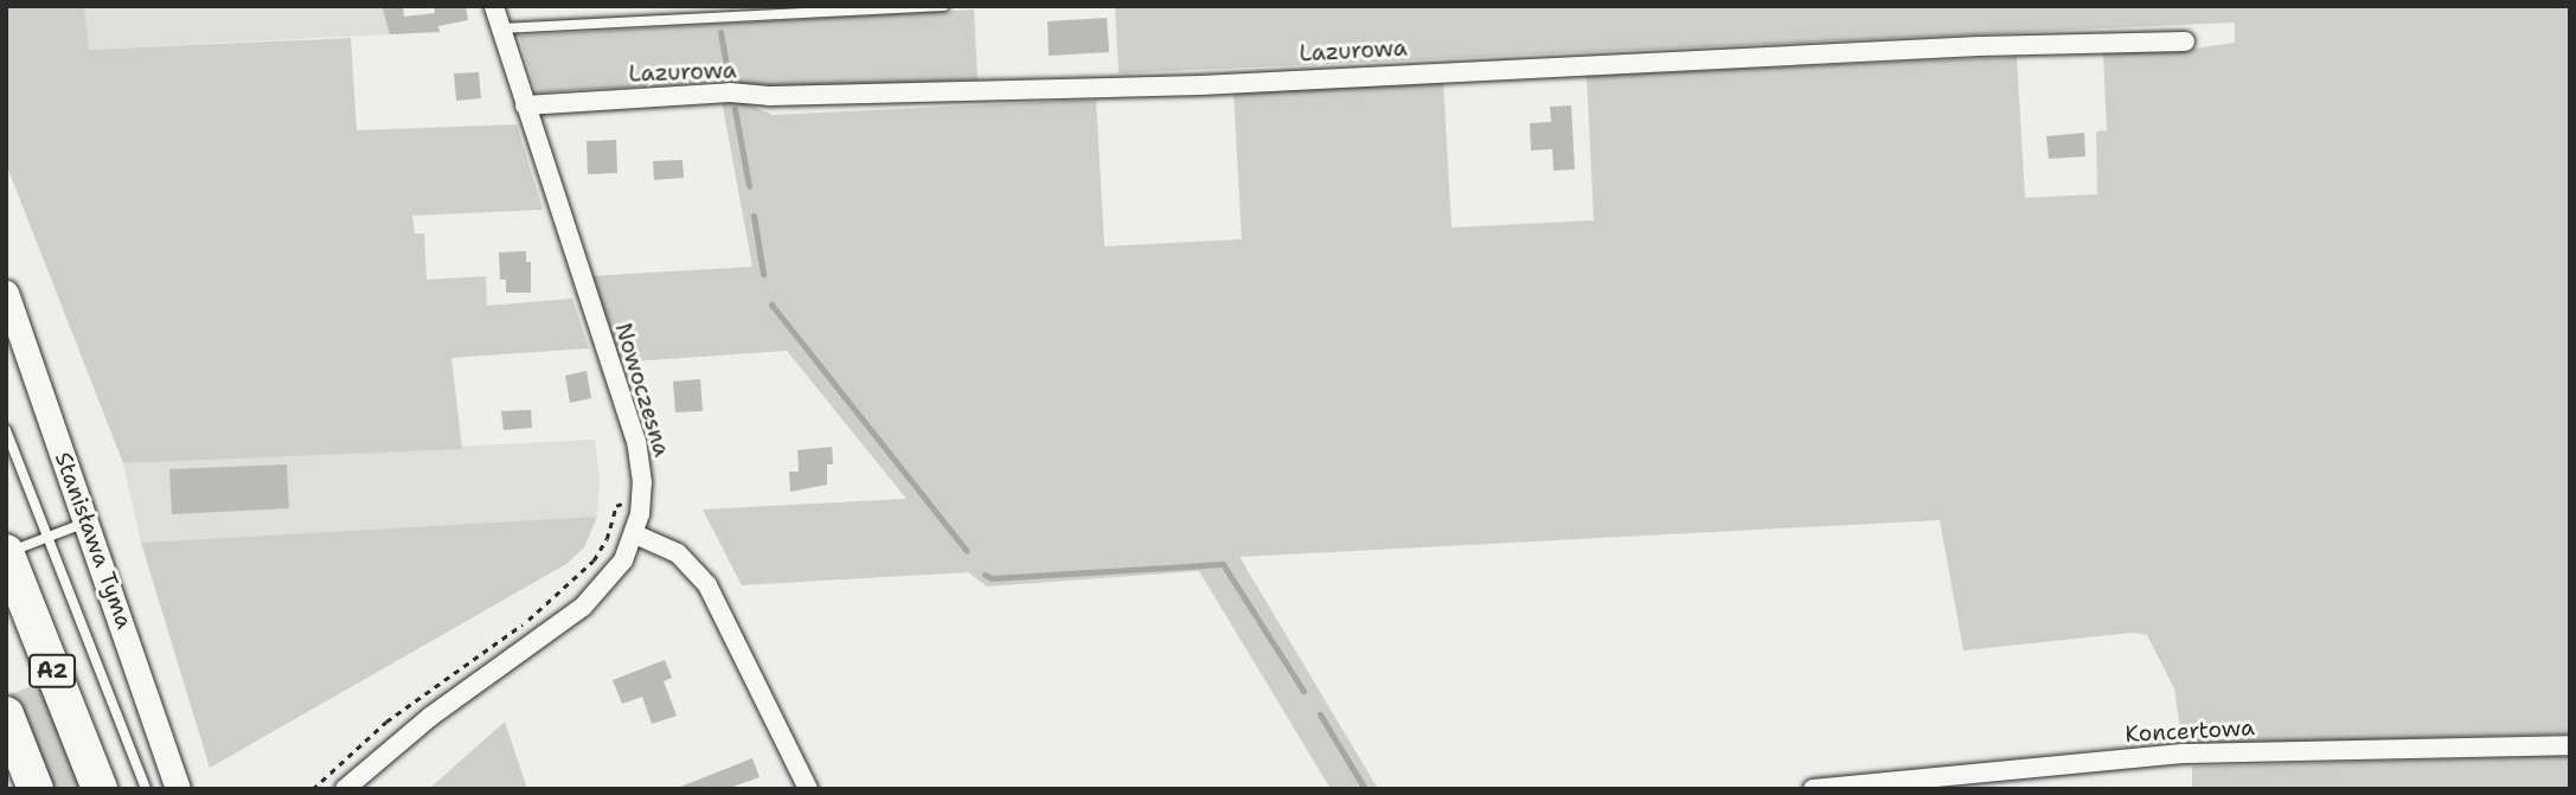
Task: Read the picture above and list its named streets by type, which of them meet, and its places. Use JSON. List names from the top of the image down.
{
  "streets": {
    "highway": ["A2"],
    "street": [
      "Lazurowa",
      "Nowoczesna",
      "Stanisława Tyma",
      "Koncertowa"
    ]
  },
  "crossings": [
    ["Lazurowa", "Nowoczesna"]
  ]
}
